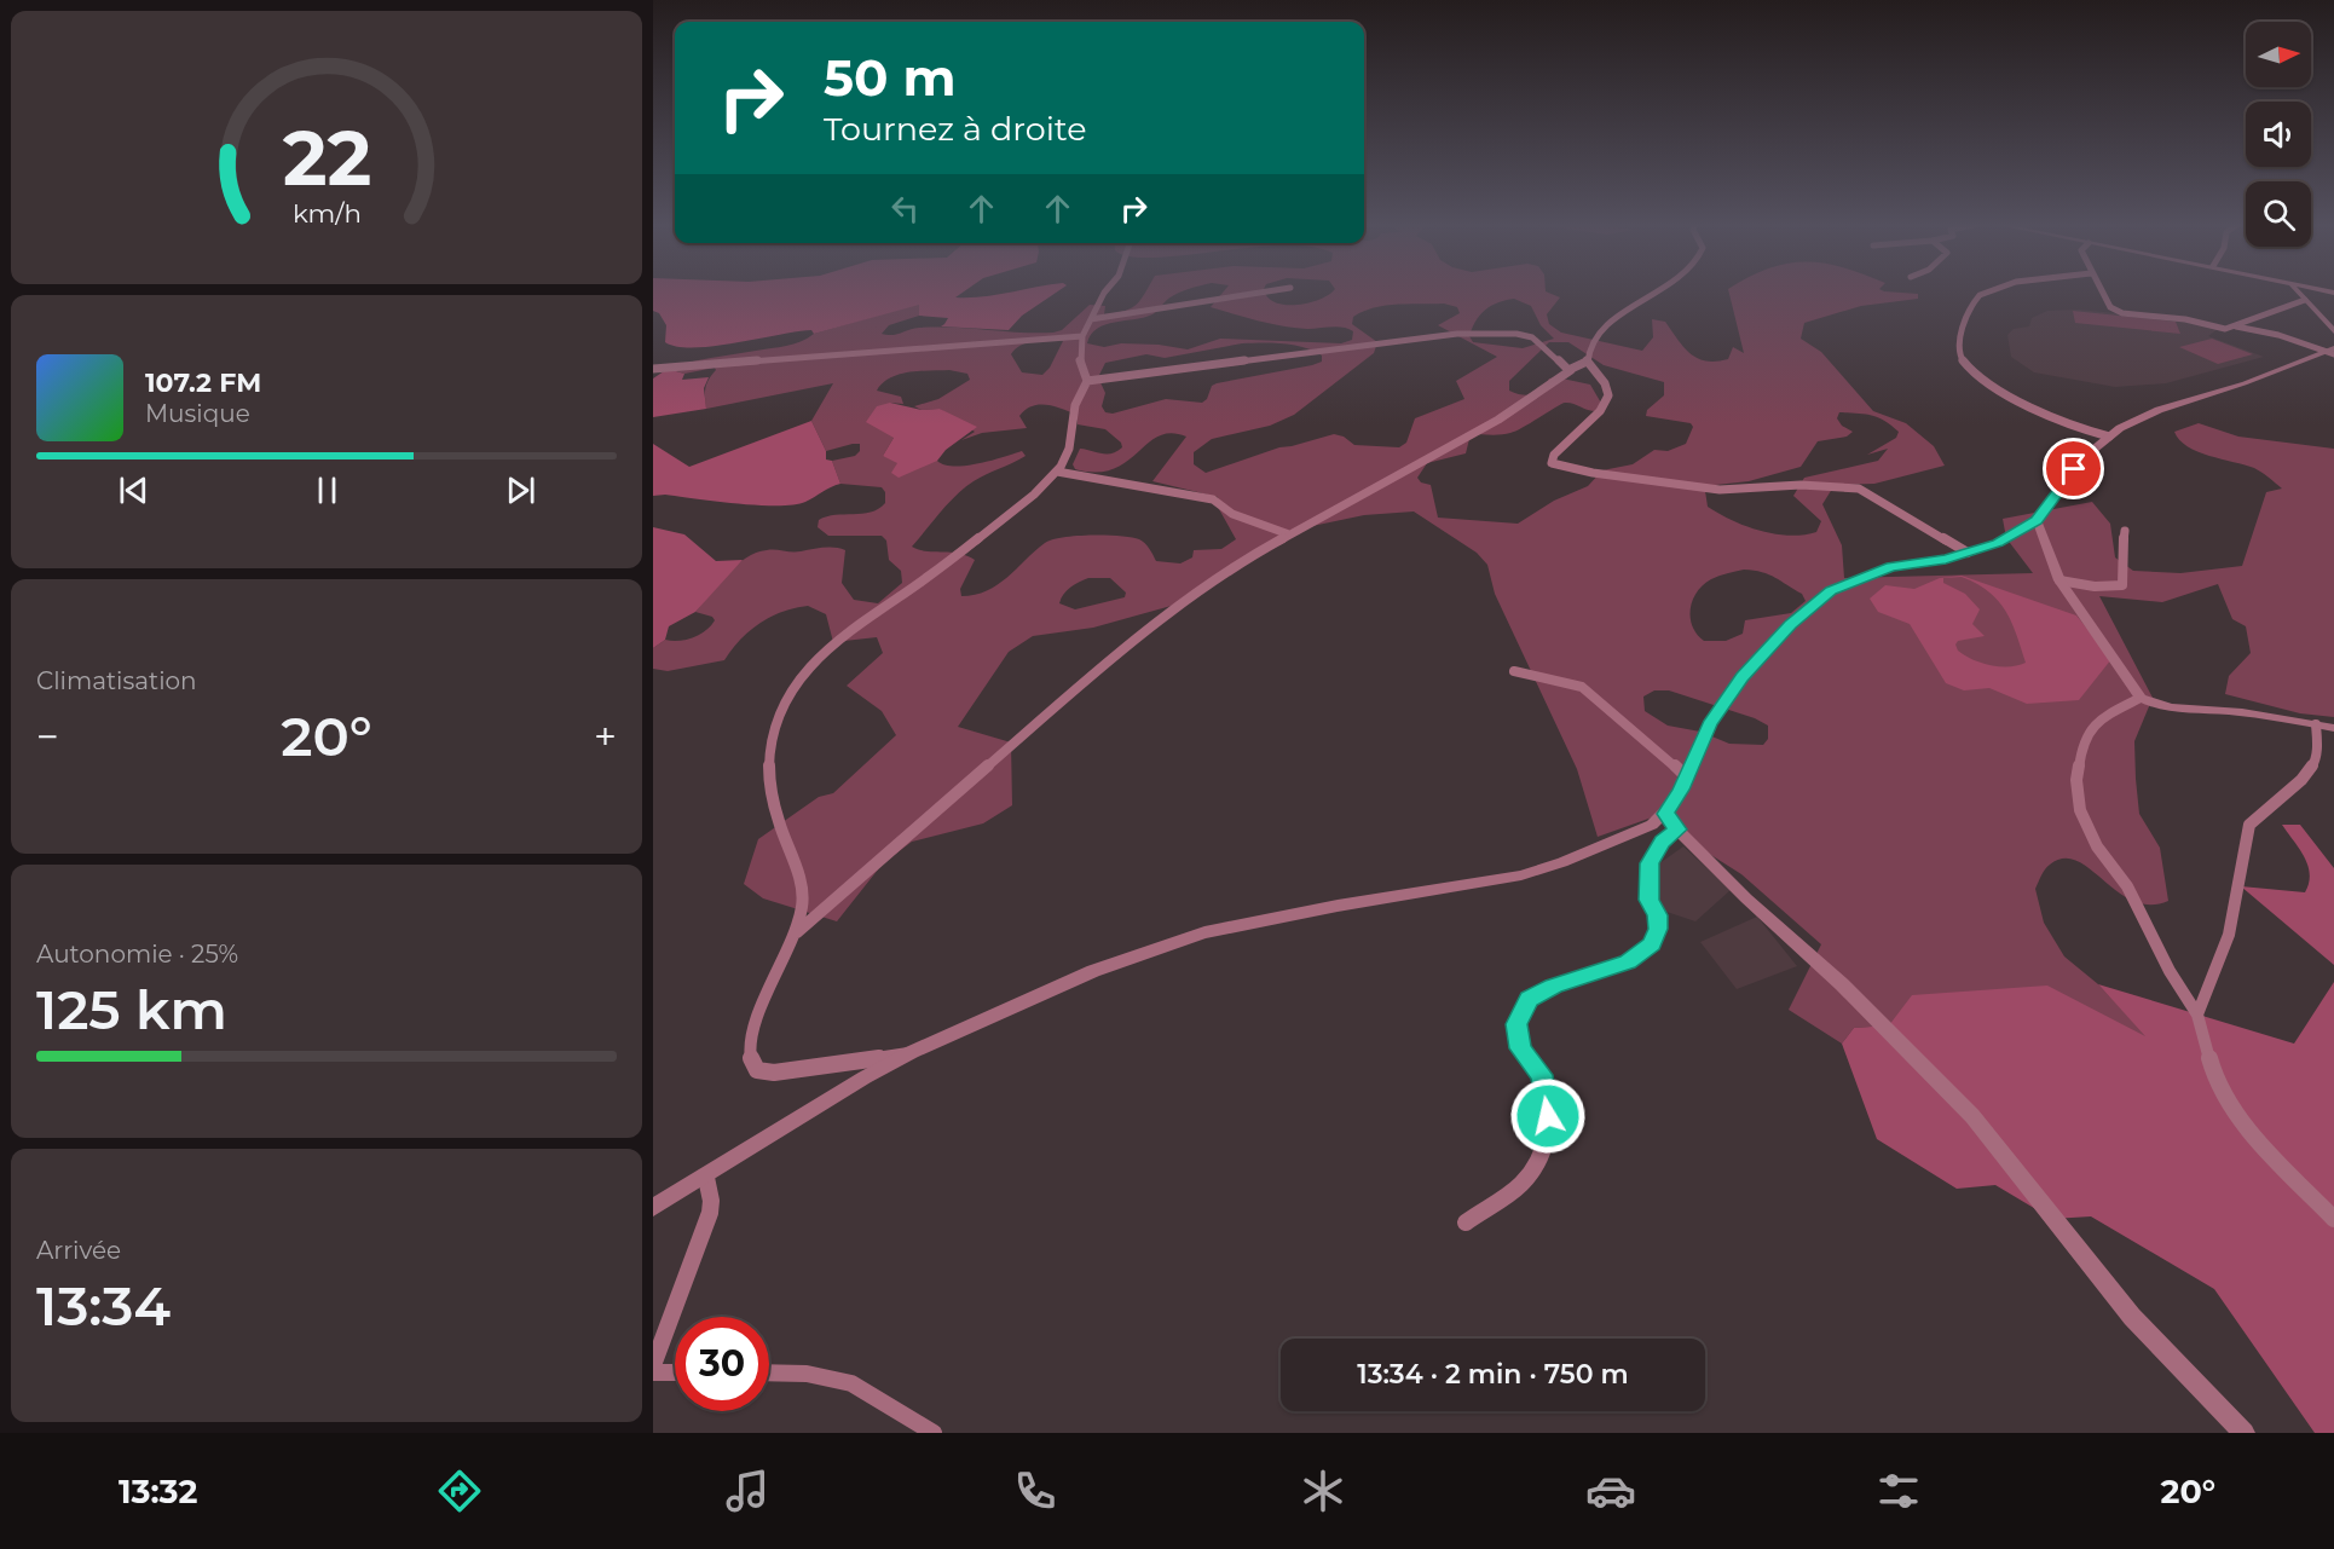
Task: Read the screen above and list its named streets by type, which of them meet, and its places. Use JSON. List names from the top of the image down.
{
  "north": "right",
  "page": {
    "turn": ["50 m", "Tournez à droite"],
    "song": ["107.2 FM", "Musique"],
    "tile": [
      "Climatisation",
      ["Autonomie · 25%", "125 km"],
      ["Arrivée", "13:34"]
    ],
    "heat": ["−", "20°", "+"],
    "limit": "30",
    "trip": "13:34 · 2 min · 750 m",
    "tabs": ["13:32", "20°"],
    "gauge": ["22", "km/h"]
  }
}
